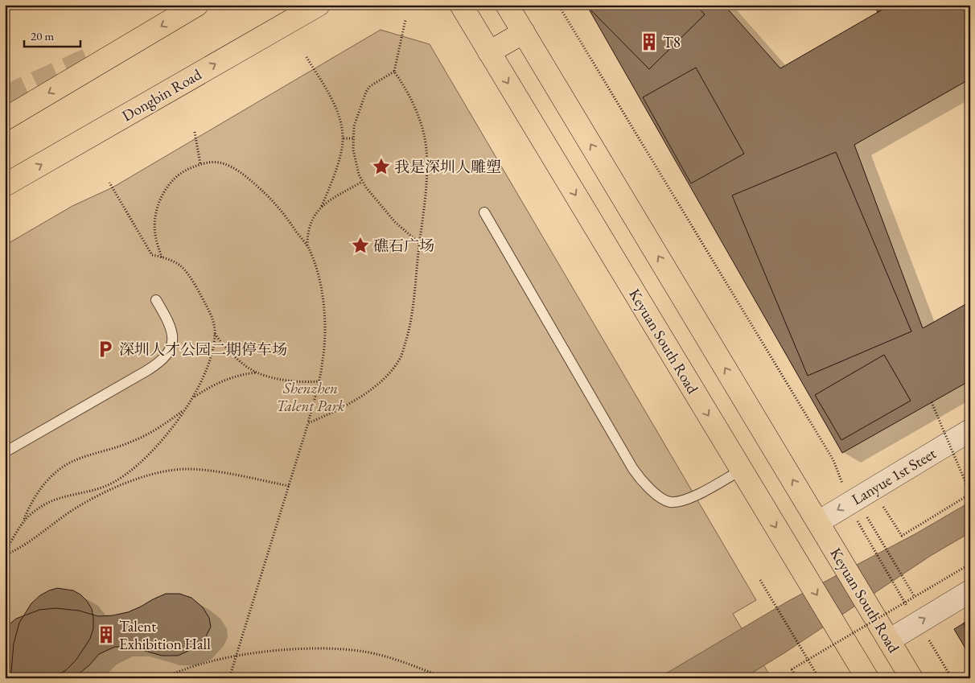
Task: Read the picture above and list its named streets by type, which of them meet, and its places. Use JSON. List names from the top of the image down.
{
  "streets": {
    "main road": ["Dongbin Road", "Keyuan South Road"],
    "street": ["Lanyue 1st Steet"]
  },
  "crossings": [
    ["Keyuan South Road", "Lanyue 1st Steet"]
  ],
  "parks": ["Shenzhen Talent Park"],
  "places": {
    "building": ["T8", "Talent Exhibition Hall"],
    "place": ["我是深圳人雕塑", "礁石广场"],
    "parking": ["深圳人才公园二期停车场"]
  },
  "scale_bar": "20 m"
}
